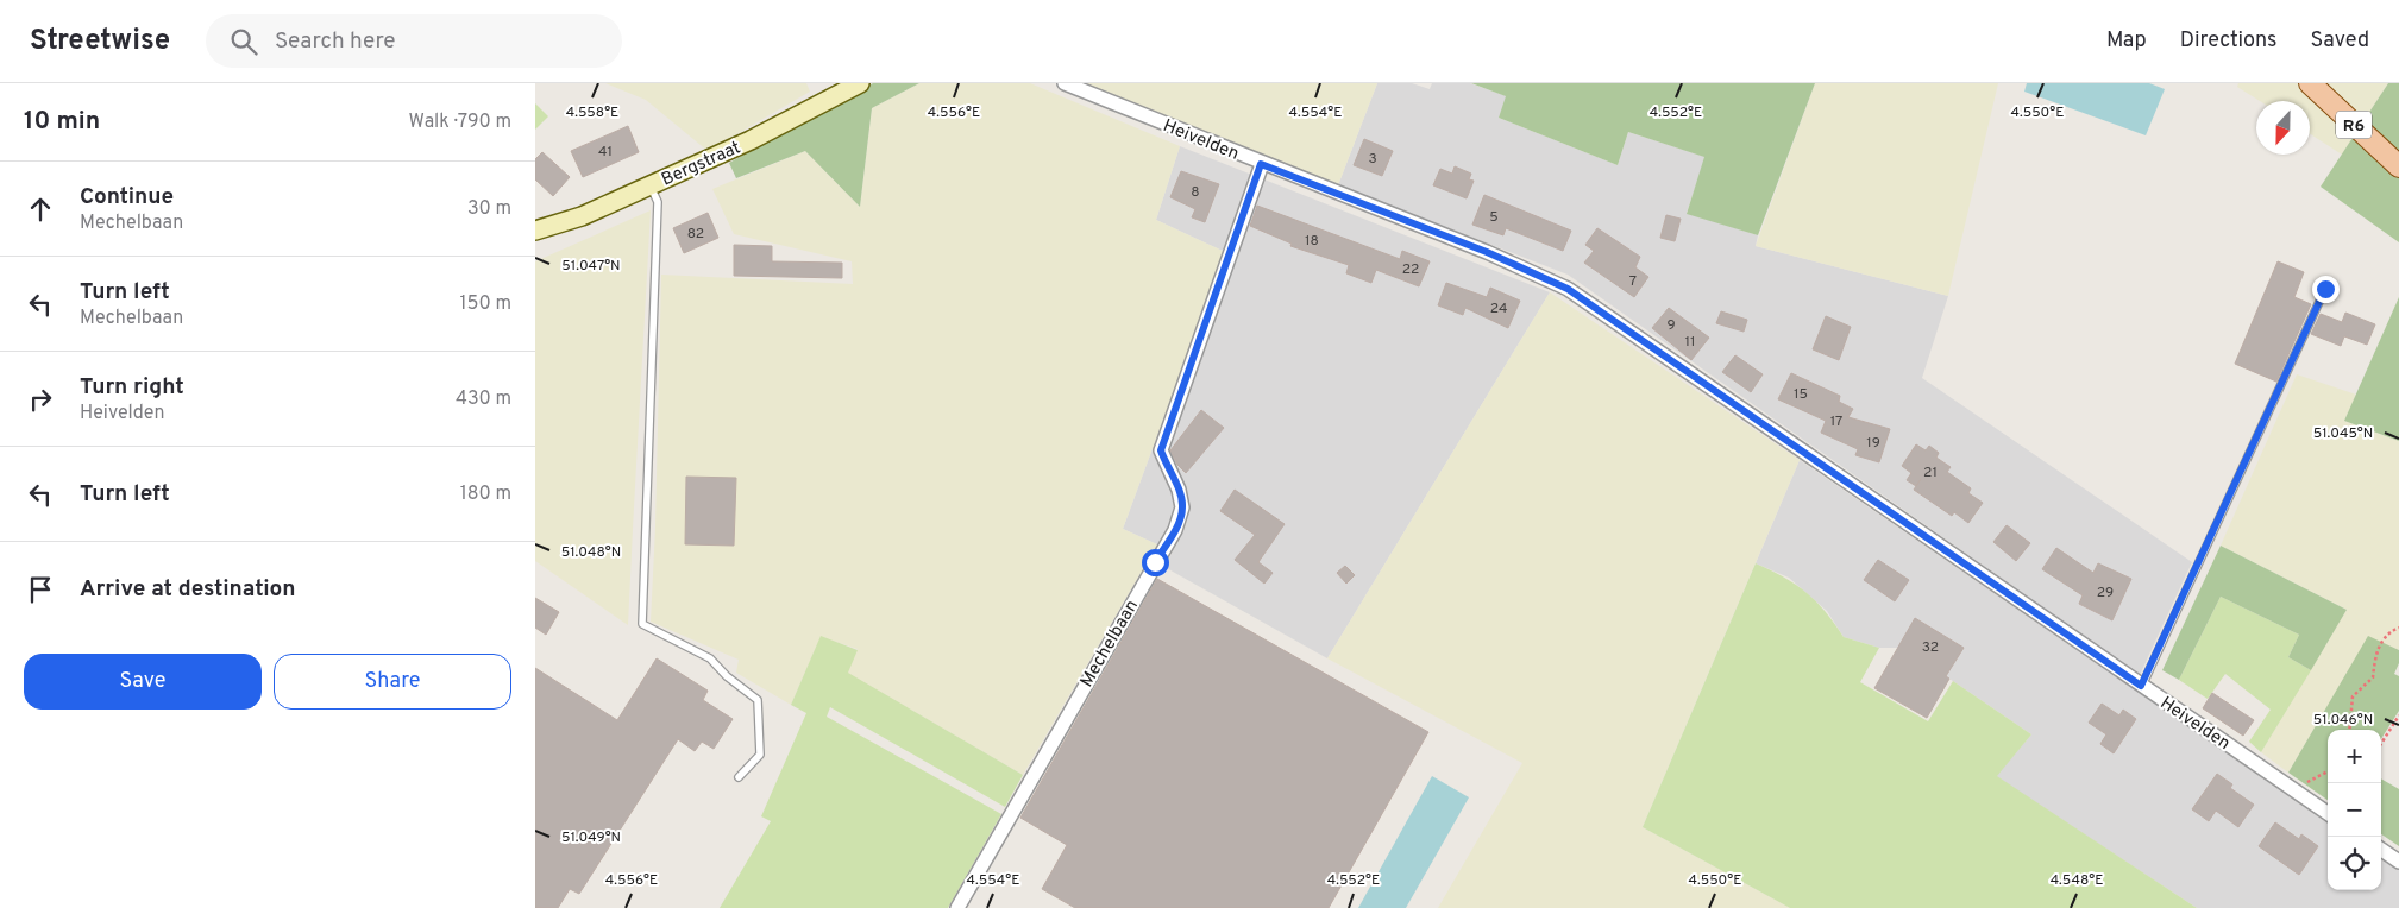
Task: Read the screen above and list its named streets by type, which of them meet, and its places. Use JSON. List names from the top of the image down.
{
  "streets": {
    "main road": ["R6"],
    "street": ["Heivelden", "Bergstraat", "Mechelbaan"]
  },
  "crossings": [
    ["Heivelden", "Mechelbaan"]
  ],
  "house_numbers": [
    "41",
    "3",
    "8",
    "5",
    "82",
    "18",
    "22",
    "7",
    "24",
    "9",
    "11",
    "15",
    "17",
    "19",
    "21",
    "29",
    "32"
  ],
  "north": "bottom",
  "page": {
    "header": "Streetwise",
    "search": "Search here",
    "nav": ["Map", "Directions", "Saved"],
    "heading": ["10 min", "Walk · 790 m"],
    "list": [
      ["Continue", "Mechelbaan", "30 m"],
      ["Turn left", "Mechelbaan", "150 m"],
      ["Turn right", "Heivelden", "430 m"],
      ["Turn left", "180 m"],
      "Arrive at destination"
    ],
    "buttons": ["Save", "Share"],
    "map_buttons": ["+", "−"]
  },
  "coordinates": [
    "4.558°E",
    "4.556°E",
    "4.554°E",
    "4.552°E",
    "4.550°E",
    "51.047°N",
    "51.045°N",
    "51.048°N",
    "51.046°N",
    "51.049°N",
    "4.548°E"
  ]
}
